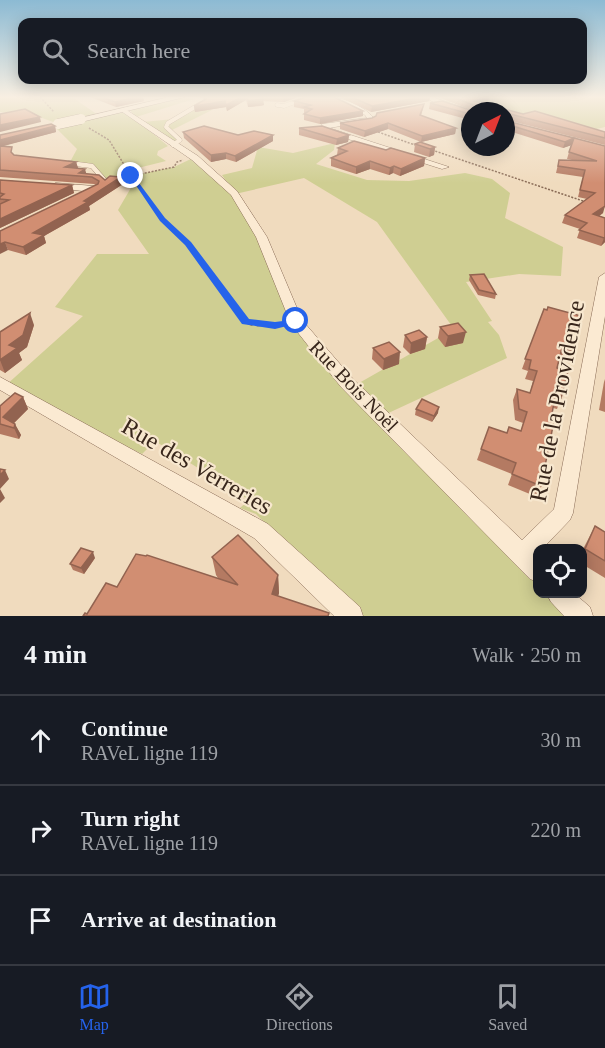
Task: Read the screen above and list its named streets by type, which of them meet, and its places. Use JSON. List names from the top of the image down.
{
  "streets": {
    "street": ["Rue Bois Noël", "Rue de la Providence", "Rue des Verreries"]
  },
  "crossings": [
    ["Rue Bois Noël", "Rue de la Providence"]
  ],
  "north": "top right",
  "page": {
    "search": "Search here",
    "heading": ["4 min", "Walk · 250 m"],
    "list": [
      ["Continue", "RAVeL ligne 119", "30 m"],
      ["Turn right", "RAVeL ligne 119", "220 m"],
      "Arrive at destination"
    ],
    "nav": ["Map", "Directions", "Saved"]
  }
}
